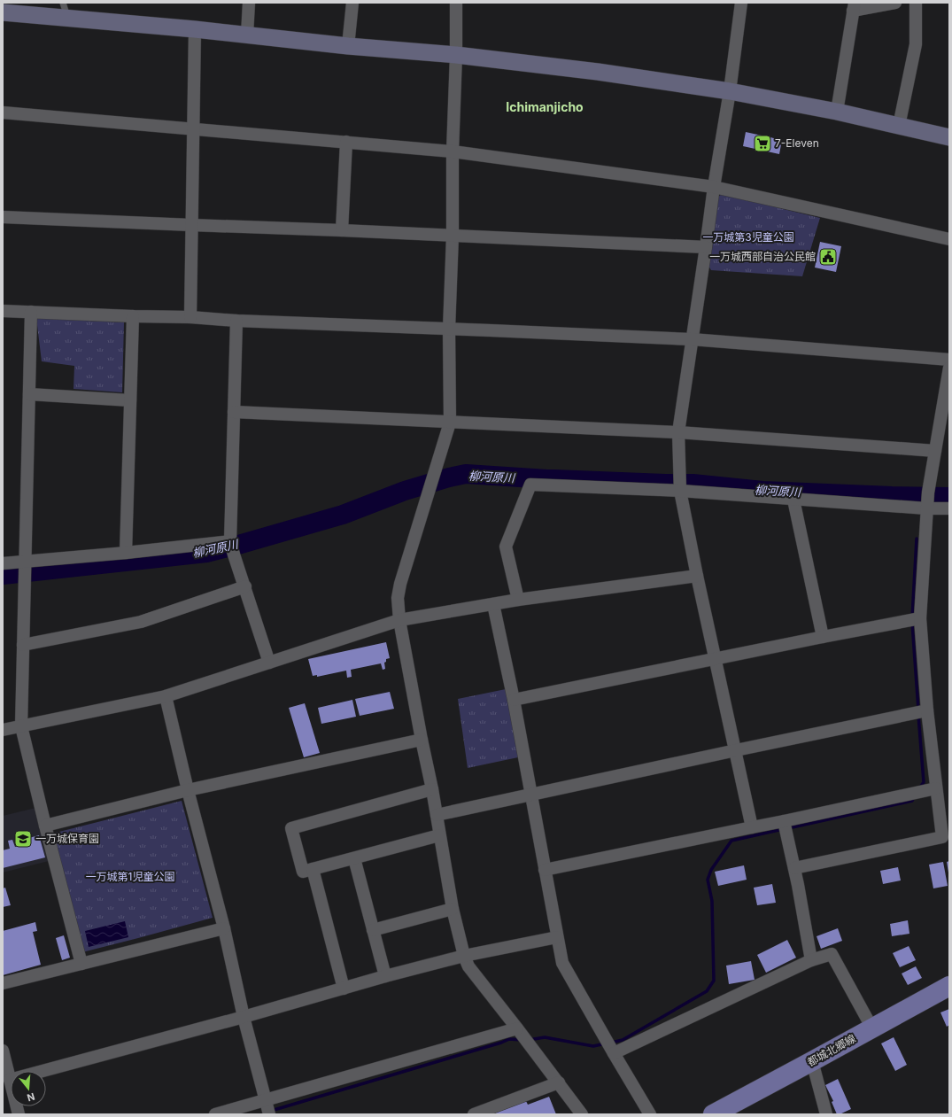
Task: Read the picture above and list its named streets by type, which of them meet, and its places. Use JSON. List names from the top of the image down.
{
  "streets": {
    "main road": ["都城北郷線"]
  },
  "districts": ["Ichimanjicho"],
  "water": ["柳河原川"],
  "parks": ["一万城第3児童公園", "一万城第1児童公園"],
  "places": {
    "supermarket": ["7-Eleven"],
    "public building": ["一万城西部自治公民館"],
    "school or university": ["一万城保育園"]
  },
  "north": "bottom"
}
